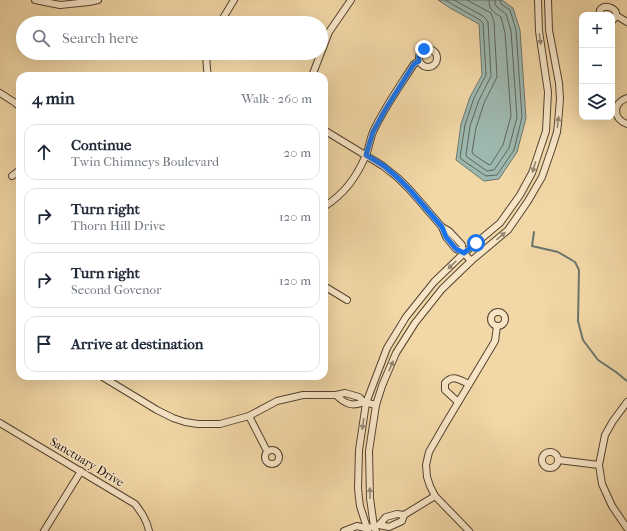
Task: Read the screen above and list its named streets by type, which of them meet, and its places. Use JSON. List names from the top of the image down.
{
  "streets": {
    "street": ["Sanctuary Drive"]
  },
  "page": {
    "map_buttons": ["+", "−"],
    "search": "Search here",
    "heading": ["4 min", "Walk · 260 m"],
    "list": [
      ["Continue", "Twin Chimneys Boulevard", "20 m"],
      ["Turn right", "Thorn Hill Drive", "120 m"],
      ["Turn right", "Second Govenor", "120 m"],
      "Arrive at destination"
    ]
  }
}
